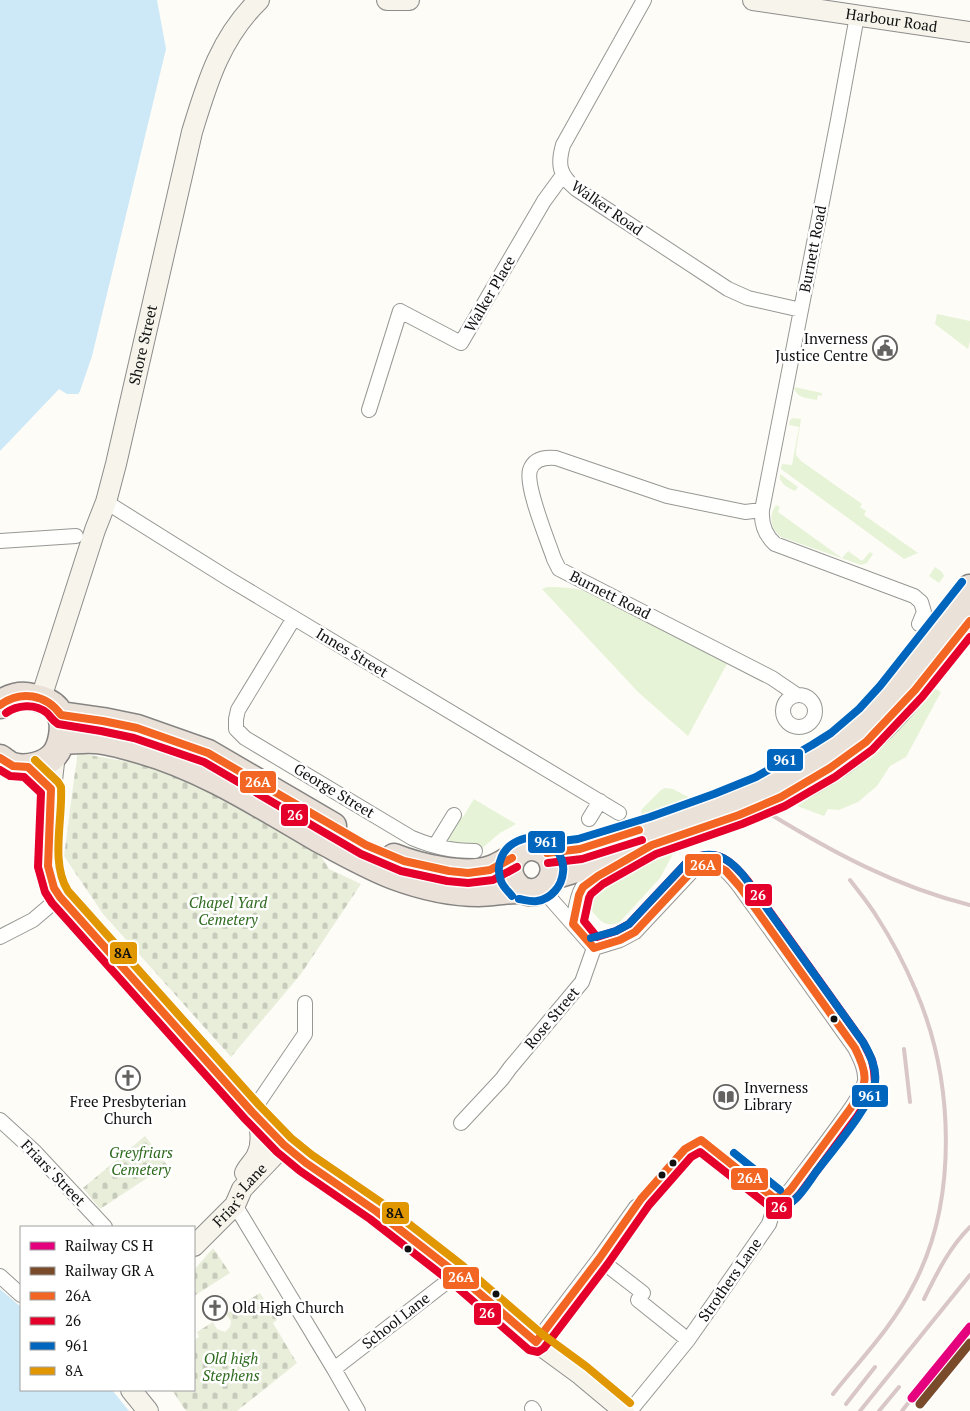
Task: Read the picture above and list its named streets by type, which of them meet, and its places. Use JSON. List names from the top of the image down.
{
  "streets": {
    "main road": ["Harbour Road", "Shore Street", "Friar's Lane"],
    "street": [
      "Walker Road",
      "Burnett Road",
      "Walker Place",
      "Innes Street",
      "George Street",
      "Rose Street",
      "Friars' Street",
      "Strothers Lane",
      "School Lane"
    ]
  },
  "crossings": [
    ["Harbour Road", "Burnett Road"],
    ["Walker Road", "Burnett Road"],
    ["Walker Road", "Walker Place"],
    ["Shore Street", "Innes Street"],
    ["Innes Street", "George Street"],
    ["Rose Street", "Strothers Lane"]
  ],
  "parks": ["Chapel Yard Cemetery", "Greyfriars Cemetery", "Old high Stephens"],
  "places": {
    "public building": ["Inverness Justice Centre"],
    "church": ["Free Presbyterian Church", "Old High Church"],
    "library": ["Inverness Library"]
  },
  "lines": [
    "transit line 961",
    "transit line 26A",
    "transit line 26",
    "transit line 8A"
  ],
  "legend": [
    "Railway CS H",
    "Railway GR A",
    "26A",
    "26",
    "961",
    "8A"
  ]
}
